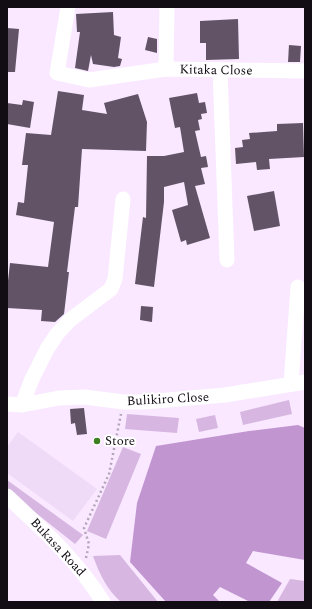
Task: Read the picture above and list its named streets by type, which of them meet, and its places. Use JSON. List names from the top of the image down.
{
  "streets": {
    "street": ["Kitaka Close", "Bulikiro Close", "Bukasa Road"]
  },
  "places": ["Store"]
}
